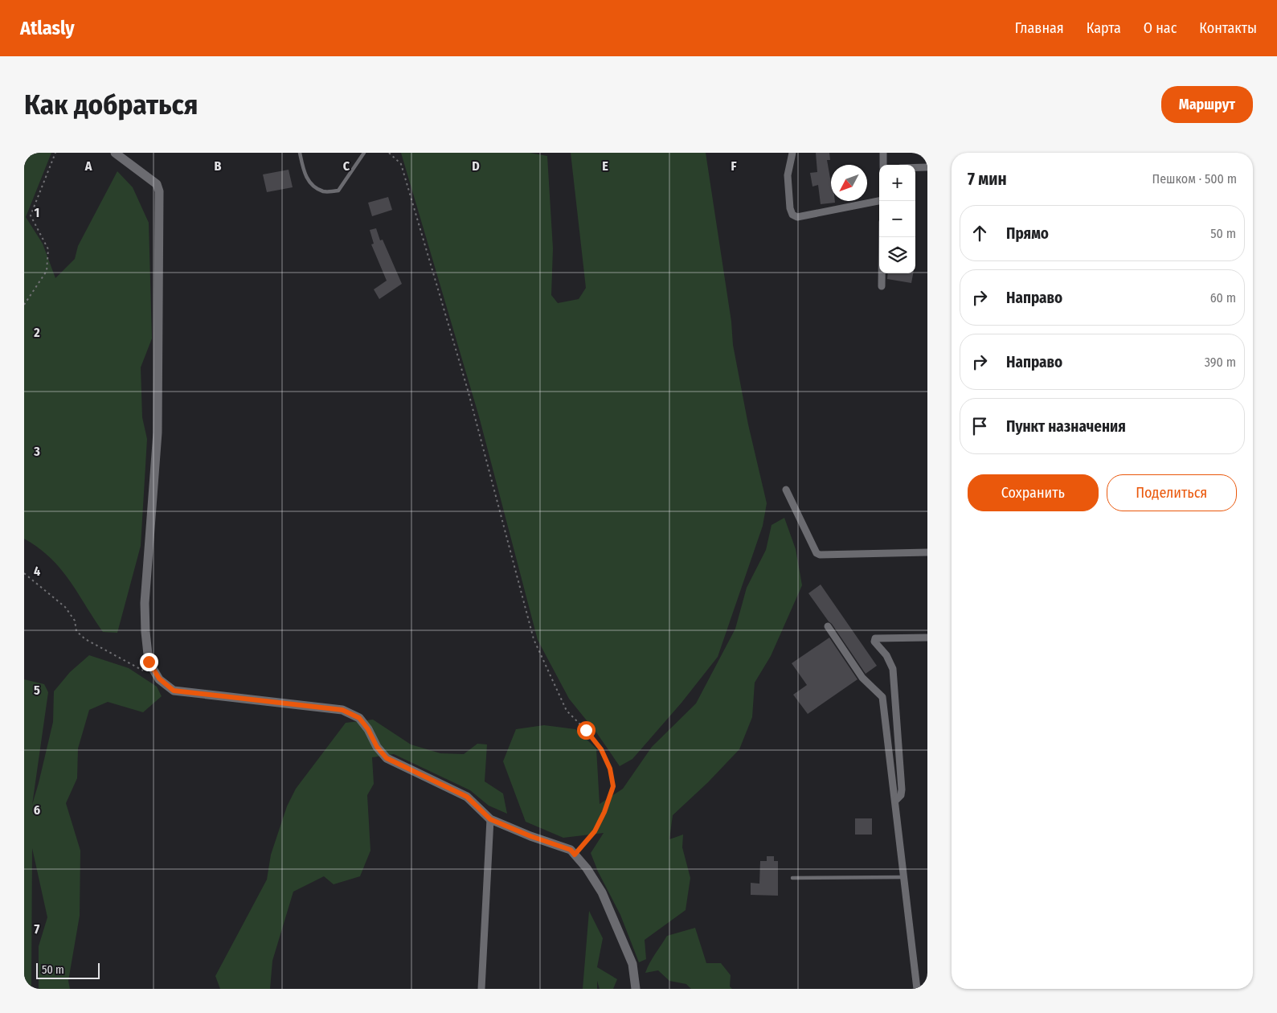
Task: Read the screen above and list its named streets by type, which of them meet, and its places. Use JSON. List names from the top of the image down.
{
  "scale_bar": "50 m",
  "north": "bottom left",
  "page": {
    "header": "Atlasly",
    "nav": [
      "Главная",
      "Карта",
      "О нас",
      "Контакты"
    ],
    "buttons": [
      "Маршрут",
      ["Сохранить", "Поделиться"]
    ],
    "title": "Как добраться",
    "heading": ["7 мин", "Пешком · 500 m"],
    "map_buttons": ["+", "−"],
    "list": [
      ["Прямо", "50 m"],
      ["Направо", "60 m"],
      ["Направо", "390 m"],
      "Пункт назначения"
    ],
    "scale": "50 m"
  },
  "grid": {
    "columns": [
      "A",
      "B",
      "C",
      "D",
      "E",
      "F"
    ],
    "rows": [
      "1",
      "2",
      "3",
      "4",
      "5",
      "6",
      "7"
    ]
  }
}
